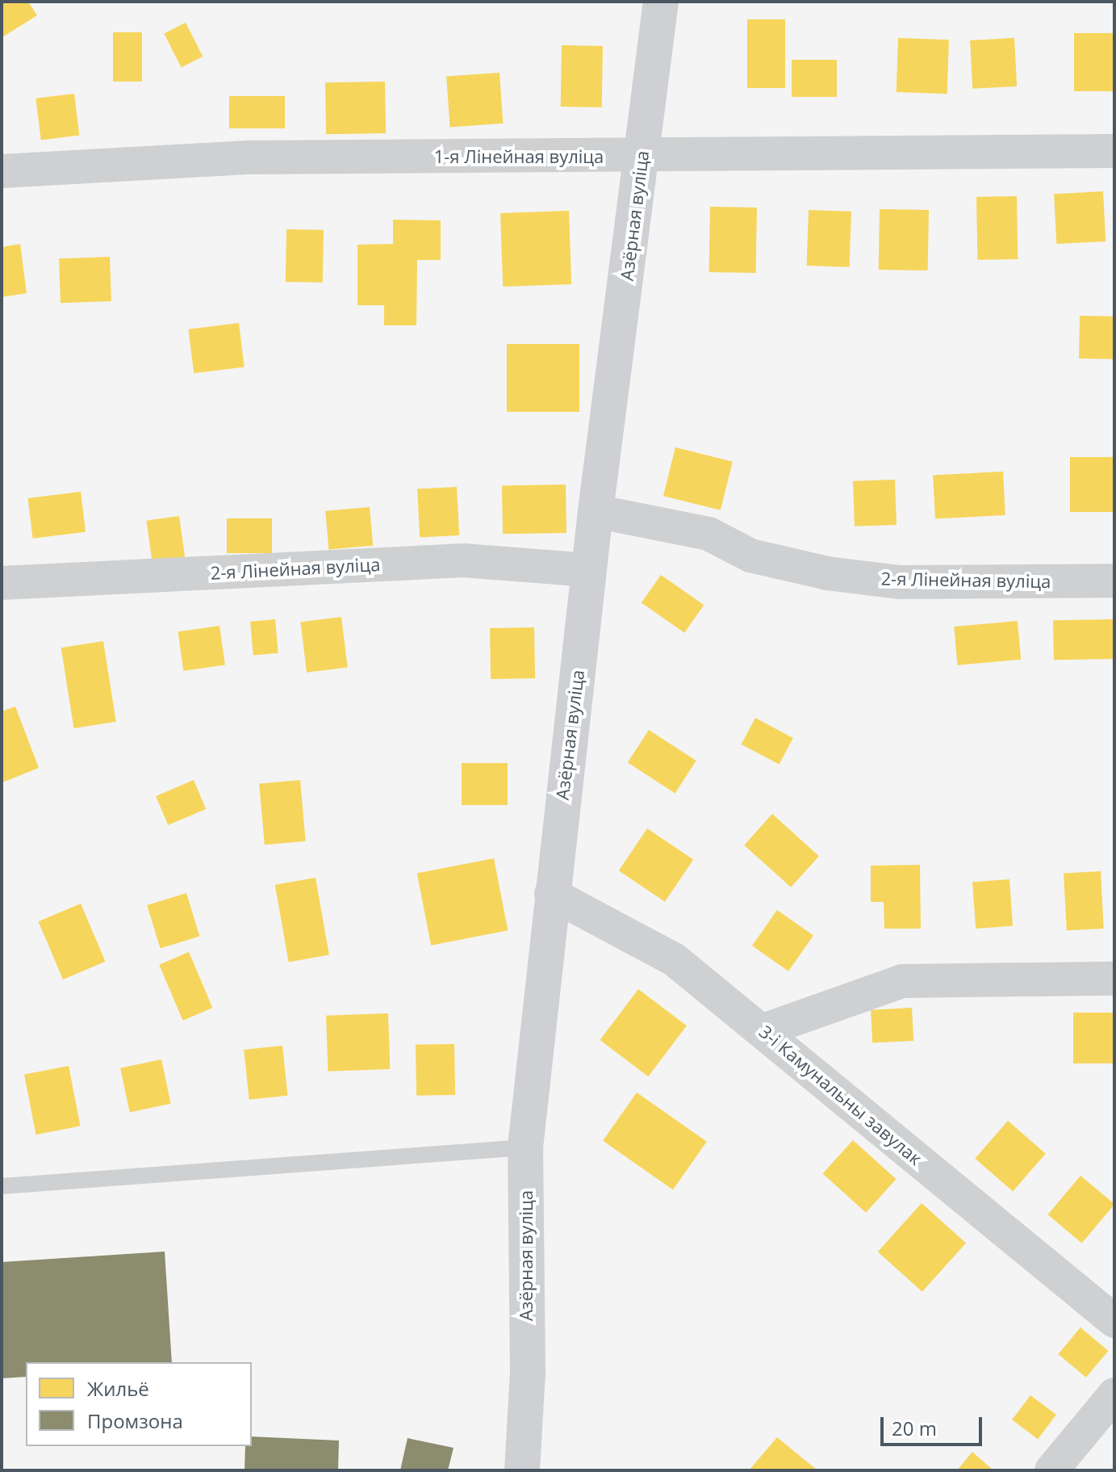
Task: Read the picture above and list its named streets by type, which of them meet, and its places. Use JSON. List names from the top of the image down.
{
  "streets": {
    "street": [
      "1-я Лінейная вуліца",
      "Азёрная вуліца",
      "2-я Лінейная вуліца",
      "3-і Камунальны завулак"
    ]
  },
  "crossings": [
    ["1-я Лінейная вуліца", "Азёрная вуліца"],
    ["Азёрная вуліца", "2-я Лінейная вуліца"],
    ["Азёрная вуліца", "3-і Камунальны завулак"]
  ],
  "legend": ["Жильё", "Промзона"],
  "scale_bar": "20 m"
}
